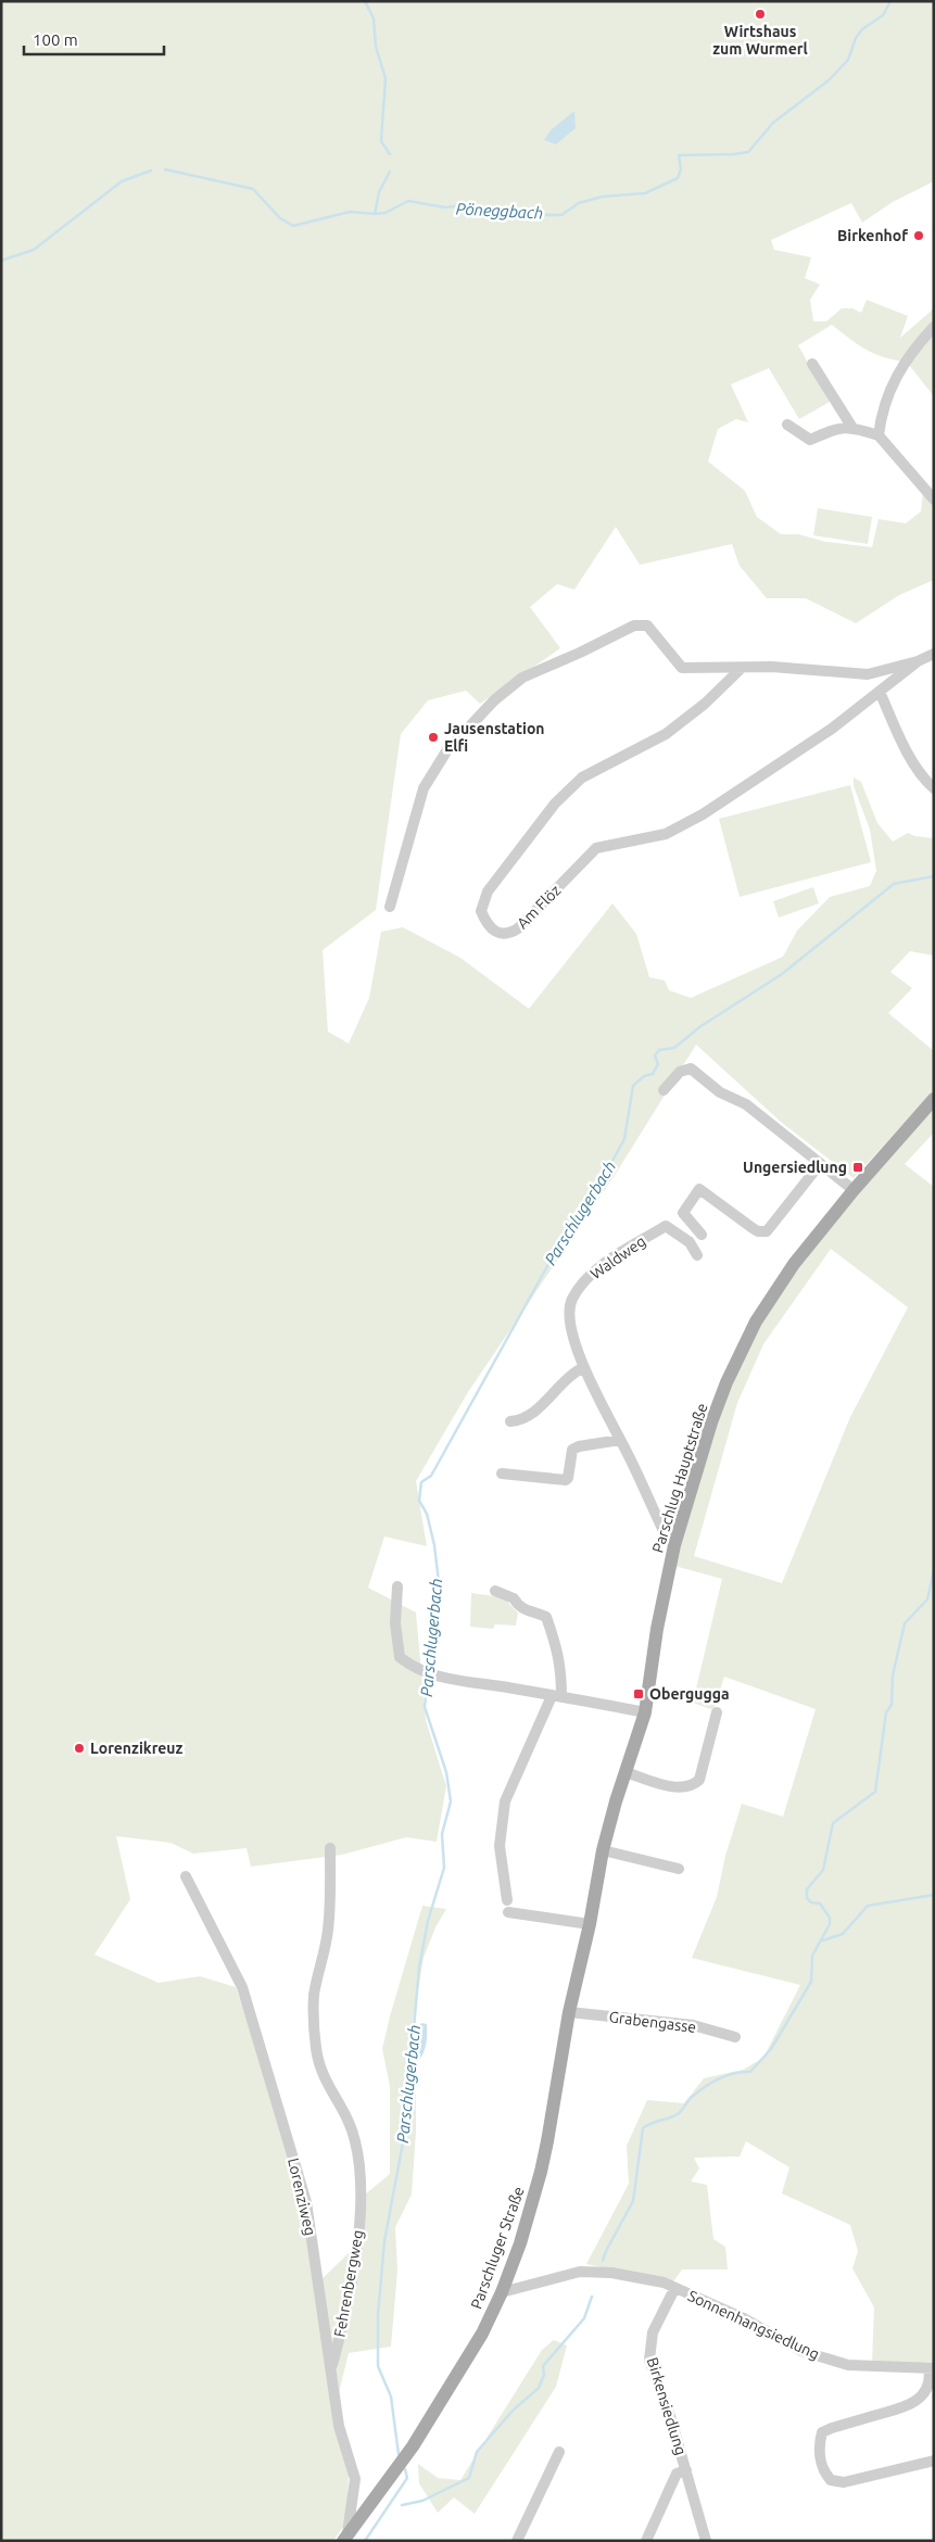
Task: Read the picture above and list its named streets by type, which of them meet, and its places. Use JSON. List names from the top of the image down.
{
  "streets": {
    "main road": ["Parschlug Hauptstraße", "Parschluger Straße"],
    "street": [
      "Am Flöz",
      "Waldweg",
      "Grabengasse",
      "Lorenziweg",
      "Fehrenbergweg",
      "Sonnenhangsiedlung",
      "Birkensiedlung"
    ]
  },
  "crossings": [
    ["Waldweg", "Parschlug Hauptstraße"],
    ["Parschlug Hauptstraße", "Parschluger Straße"],
    ["Grabengasse", "Parschluger Straße"],
    ["Lorenziweg", "Parschluger Straße"],
    ["Lorenziweg", "Fehrenbergweg"],
    ["Sonnenhangsiedlung", "Birkensiedlung"]
  ],
  "water": ["Pöneggbach", "Parschlugerbach"],
  "places": {
    "other": [
      "Wirtshaus zum Wurmerl",
      "Birkenhof",
      "Jausenstation Elfi",
      "Lorenzikreuz"
    ],
    "transit": ["Ungersiedlung", "Obergugga"]
  },
  "scale_bar": "100 m"
}
